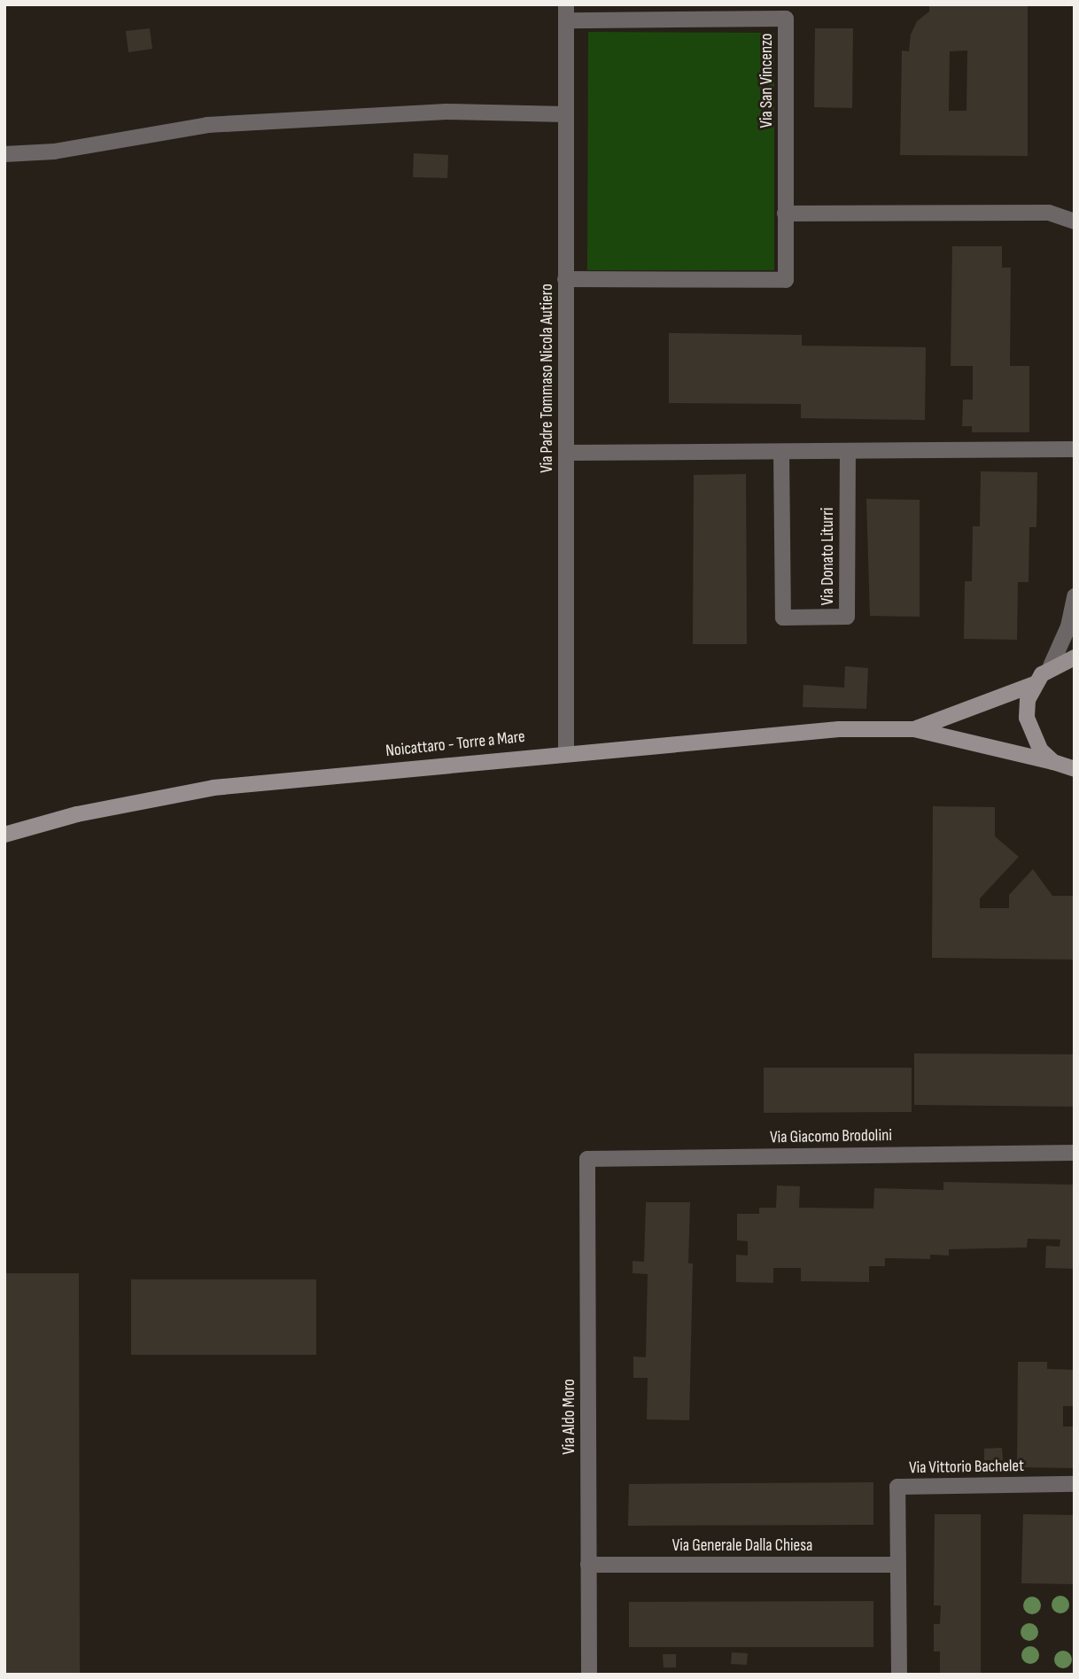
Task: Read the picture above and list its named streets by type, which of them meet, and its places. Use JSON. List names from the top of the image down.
{
  "streets": {
    "main road": ["Noicattaro - Torre a Mare"],
    "street": [
      "Via San Vincenzo",
      "Via Padre Tommaso Nicola Autiero",
      "Via Donato Liturri",
      "Via Giacomo Brodolini",
      "Via Aldo Moro",
      "Via Vittorio Bachelet",
      "Via Generale Dalla Chiesa"
    ]
  },
  "crossings": [
    ["Via San Vincenzo", "Via Padre Tommaso Nicola Autiero"],
    ["Via Padre Tommaso Nicola Autiero", "Noicattaro - Torre a Mare"],
    ["Via Giacomo Brodolini", "Via Aldo Moro"],
    ["Via Aldo Moro", "Via Generale Dalla Chiesa"],
    ["Via Vittorio Bachelet", "Via Generale Dalla Chiesa"]
  ]
}
